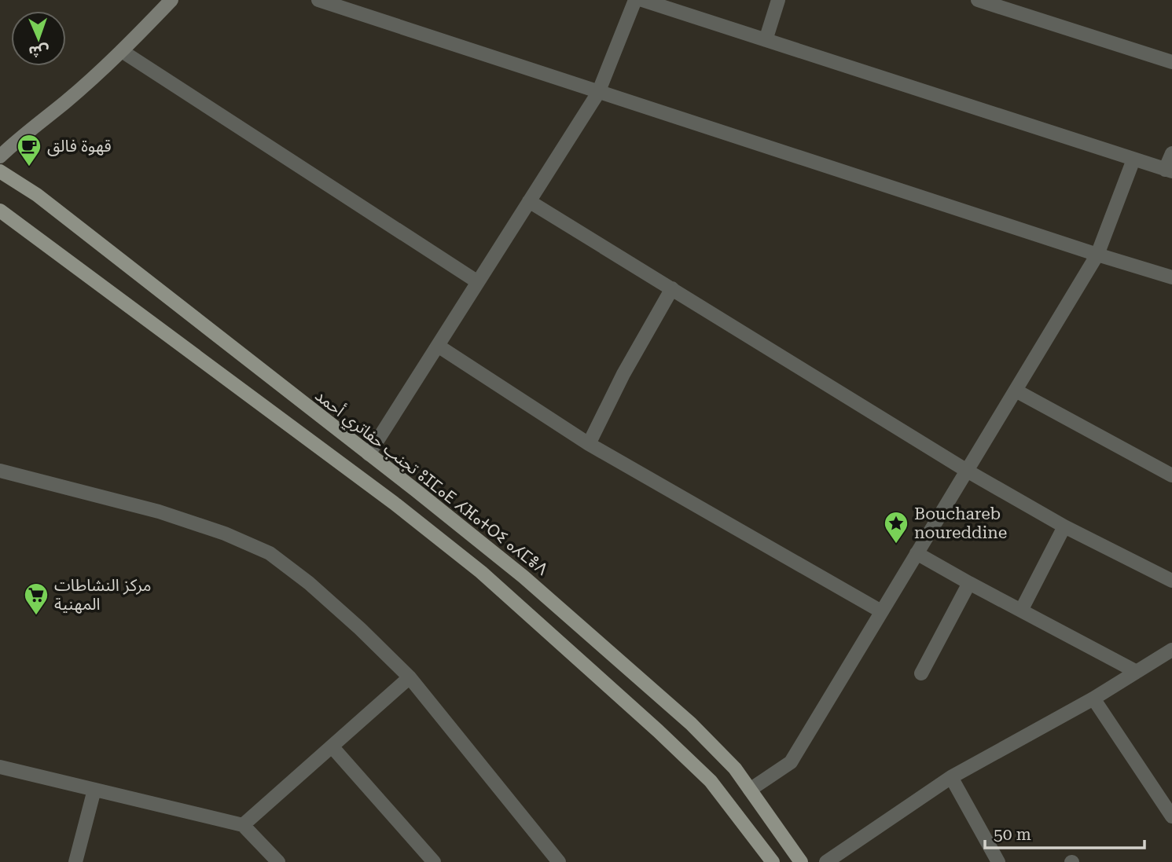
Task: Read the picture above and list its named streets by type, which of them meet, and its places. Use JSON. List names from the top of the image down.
{
  "streets": {
    "main road": ["تجنب حفاتري أحمد ⵓⵊⵎⴰⴹ ⵃⴼⴰⵜⵔⵉ ⴰⵃⵎⴻⴷ"]
  },
  "places": {
    "cafe": ["قهوة فالق"],
    "place": ["Bouchareb noureddine"],
    "supermarket": ["مركز النشاطات المهنية"]
  },
  "scale_bar": "50 m",
  "north": "bottom"
}
